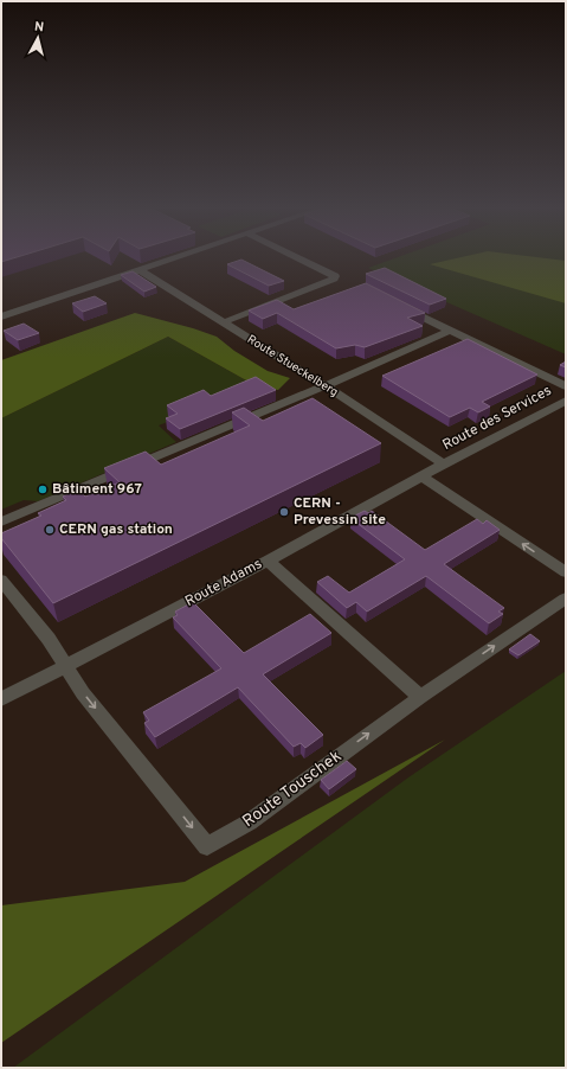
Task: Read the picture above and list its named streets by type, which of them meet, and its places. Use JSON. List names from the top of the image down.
{
  "streets": {
    "street": [
      "Route Stueckelberg",
      "Route des Services",
      "Route Adams",
      "Route Touschek"
    ]
  },
  "crossings": [
    ["Route Stueckelberg", "Route des Services"],
    ["Route Stueckelberg", "Route Adams"],
    ["Route des Services", "Route Adams"],
    ["Route Adams", "Route Touschek"]
  ],
  "places": ["Bâtiment 967", "CERN - Prevessin site", "CERN gas station"],
  "north": "top"
}
